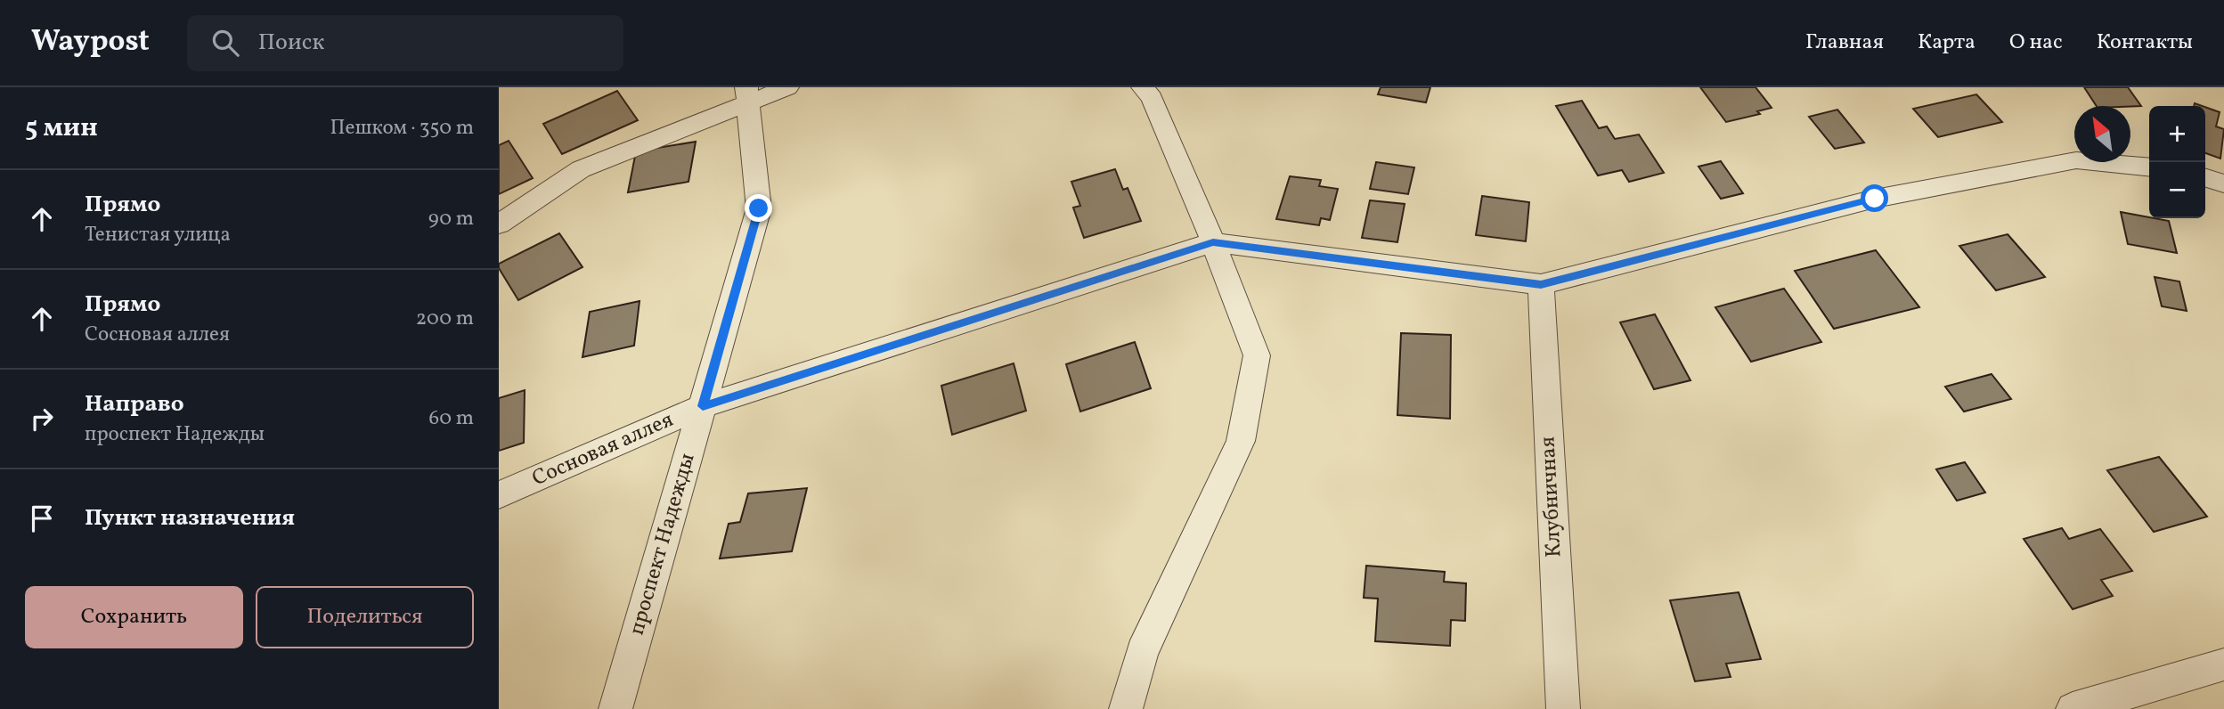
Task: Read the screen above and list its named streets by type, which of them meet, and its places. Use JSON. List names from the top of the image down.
{
  "streets": {
    "street": ["Сосновая аллея", "Клубничная", "проспект Надежды"]
  },
  "crossings": [
    ["Сосновая аллея", "Клубничная"],
    ["Сосновая аллея", "проспект Надежды"]
  ],
  "north": "top left",
  "page": {
    "header": "Waypost",
    "search": "Поиск",
    "nav": [
      "Главная",
      "Карта",
      "О нас",
      "Контакты"
    ],
    "heading": ["5 мин", "Пешком · 350 m"],
    "map_buttons": ["+", "−"],
    "list": [
      ["Прямо", "Тенистая улица", "90 m"],
      ["Прямо", "Сосновая аллея", "200 m"],
      ["Направо", "проспект Надежды", "60 m"],
      "Пункт назначения"
    ],
    "buttons": ["Сохранить", "Поделиться"]
  }
}
